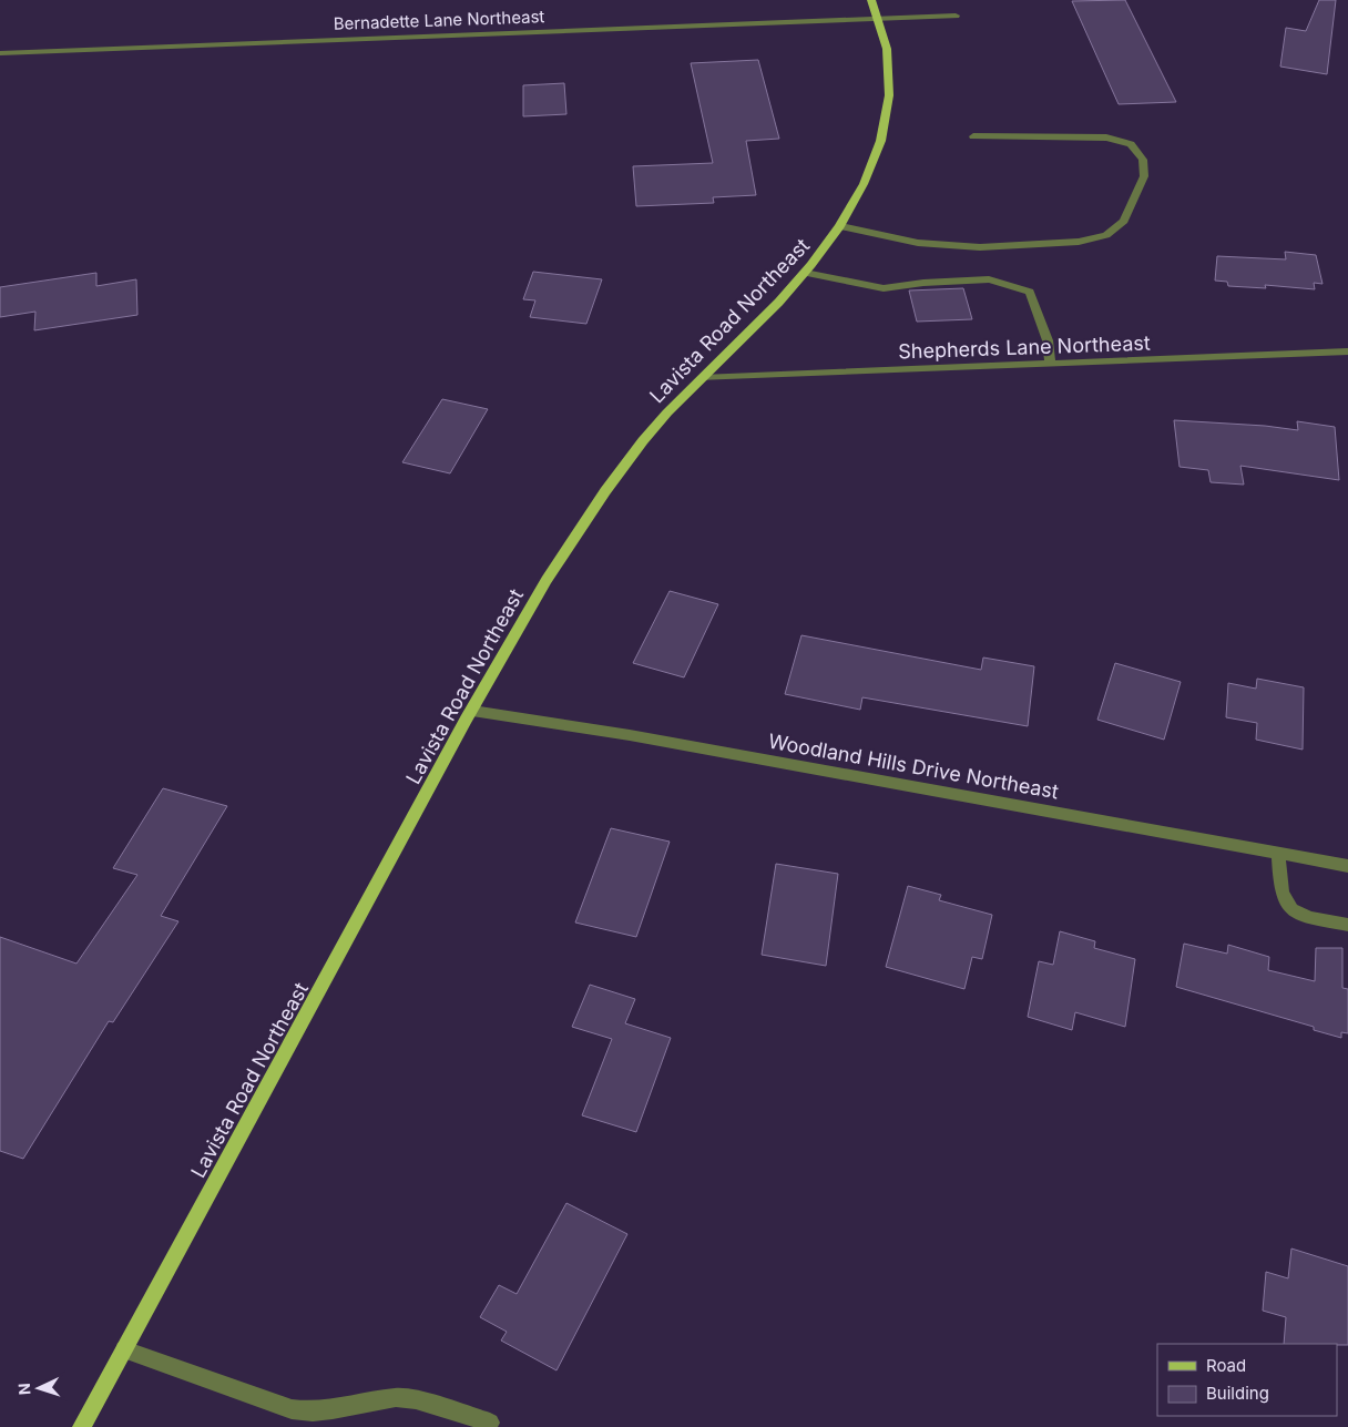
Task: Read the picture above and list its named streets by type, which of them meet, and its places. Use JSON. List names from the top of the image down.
{
  "streets": {
    "main road": ["Lavista Road Northeast"],
    "street": ["Bernadette Lane Northeast", "Shepherds Lane Northeast", "Woodland Hills Drive Northeast"]
  },
  "crossings": [
    ["Bernadette Lane Northeast", "Lavista Road Northeast"],
    ["Lavista Road Northeast", "Shepherds Lane Northeast"],
    ["Lavista Road Northeast", "Woodland Hills Drive Northeast"]
  ],
  "legend": ["Road", "Building"],
  "north": "left"
}
